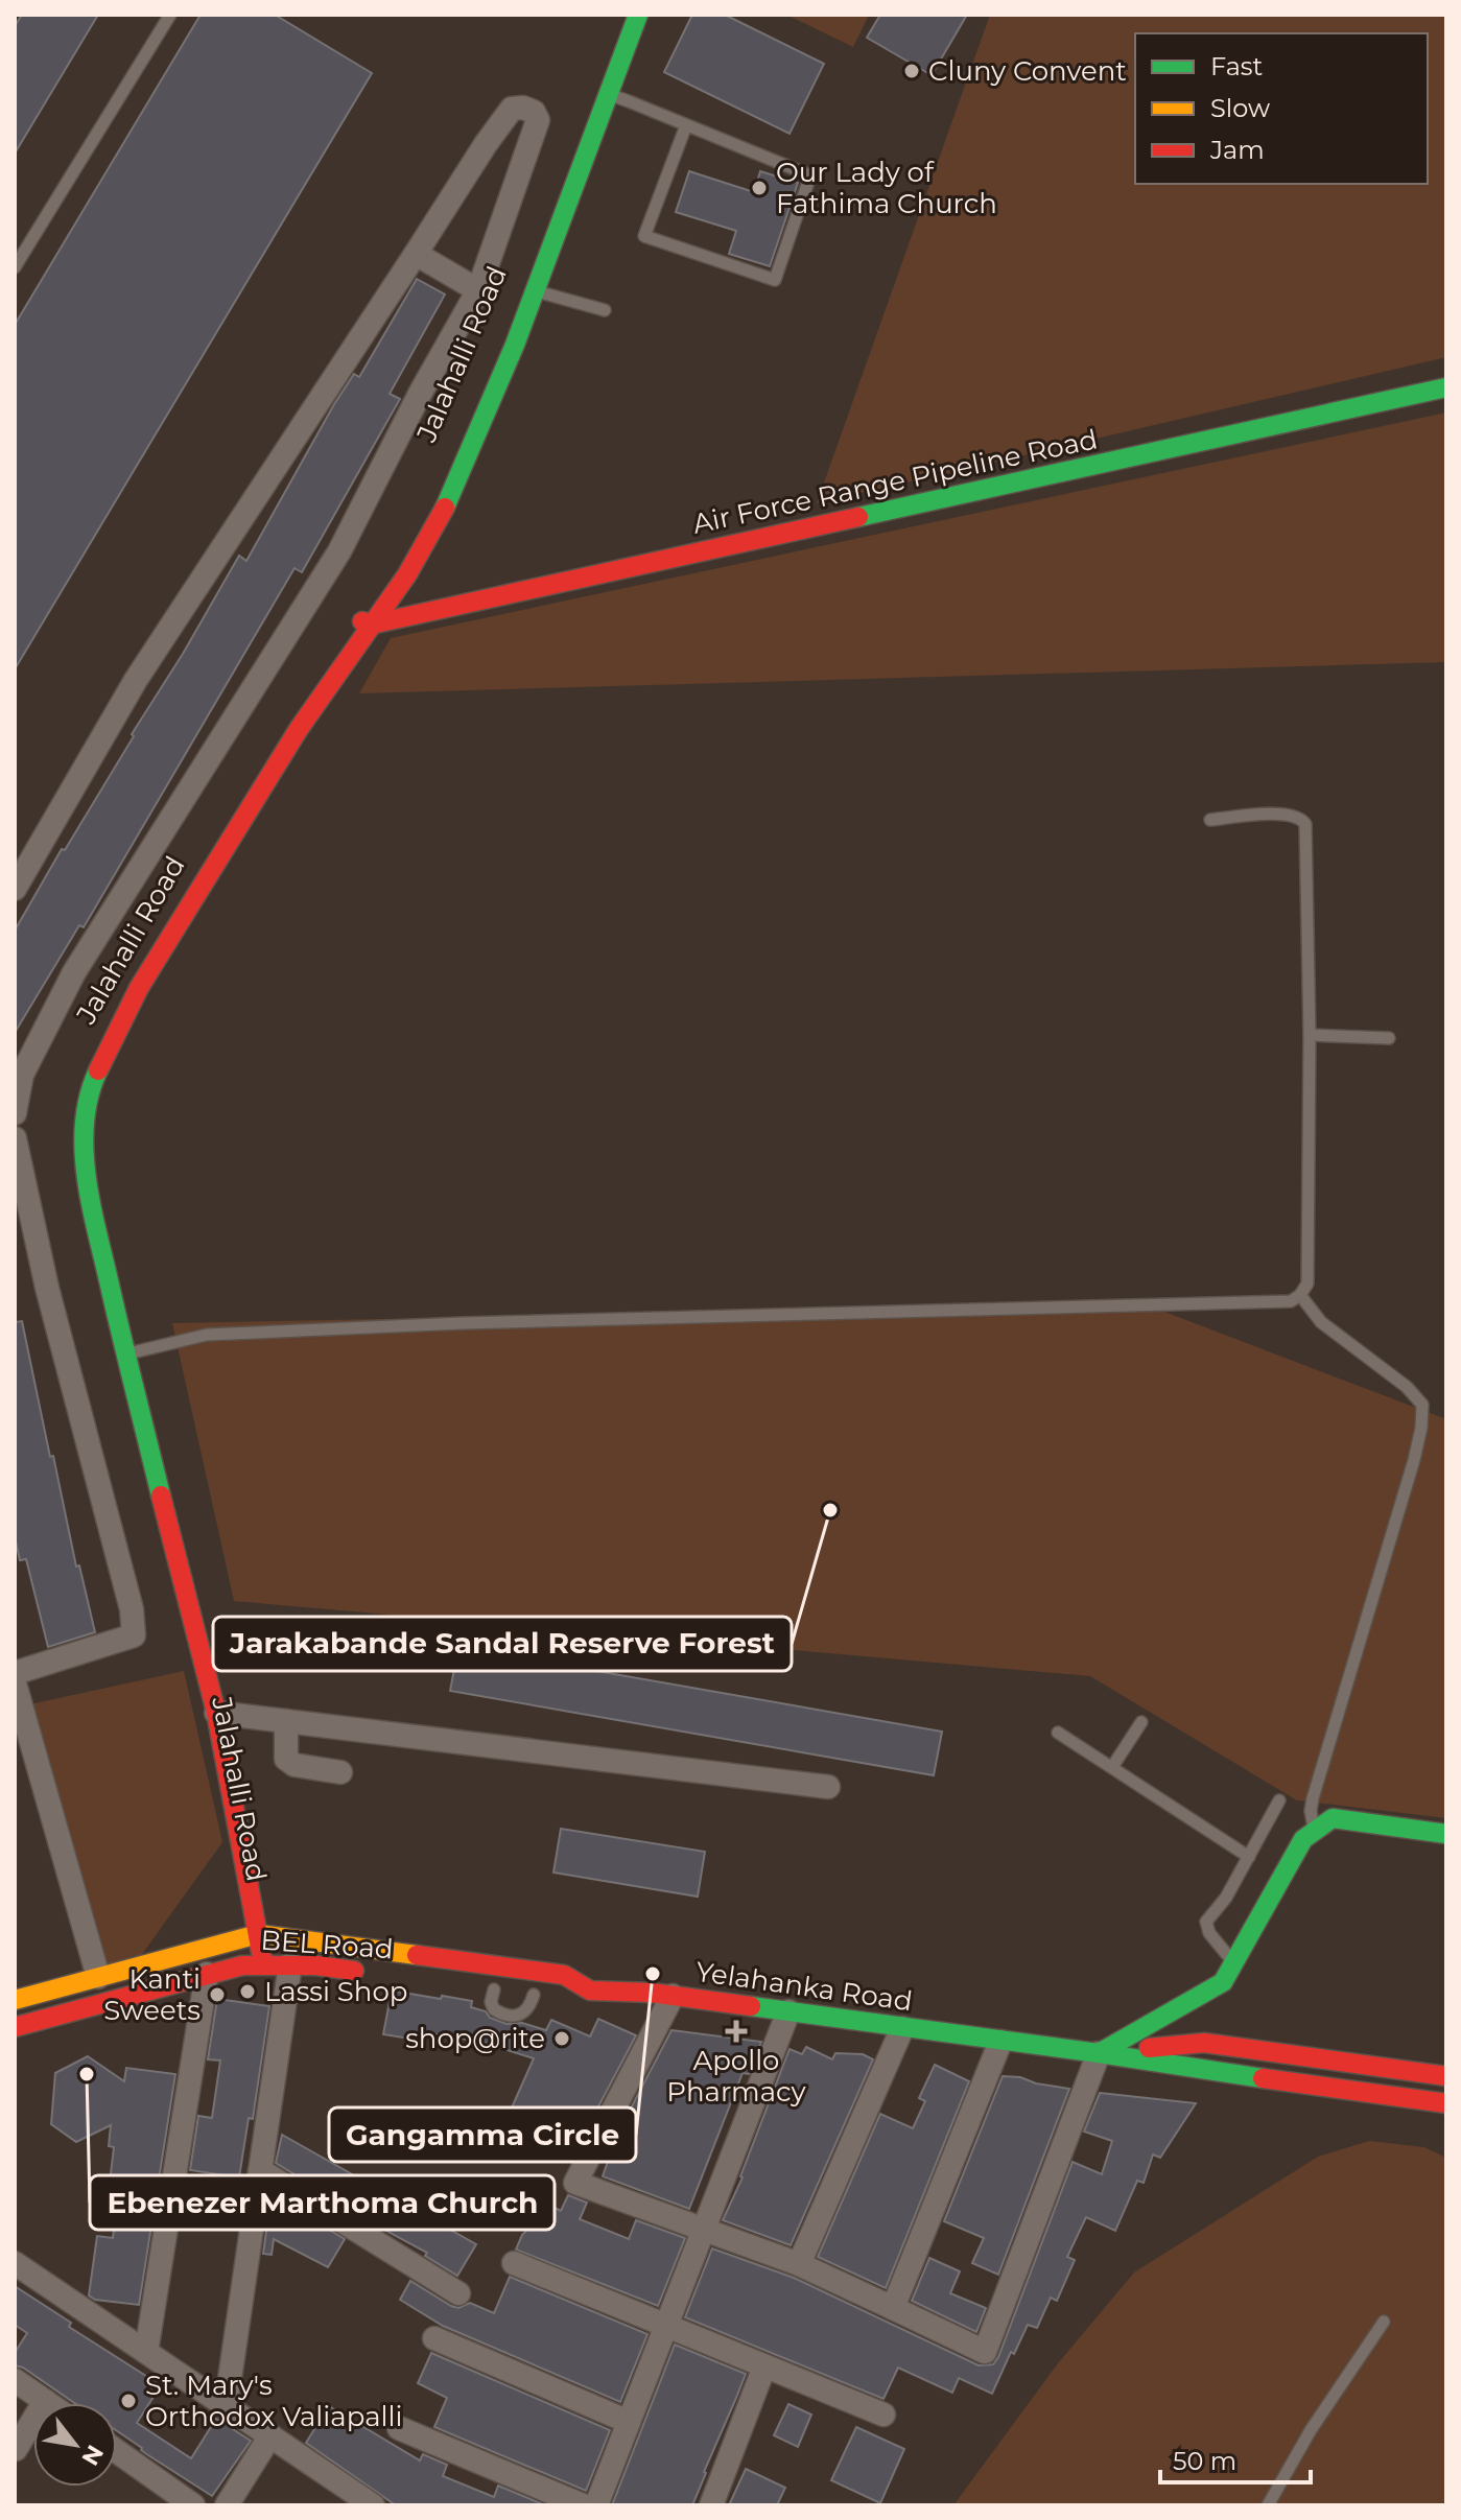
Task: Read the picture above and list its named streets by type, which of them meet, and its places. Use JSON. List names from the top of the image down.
{
  "streets": {
    "main road": [
      "Jalahalli Road",
      "Air Force Range Pipeline Road",
      "BEL Road",
      "Yelahanka Road"
    ]
  },
  "crossings": [
    ["Jalahalli Road", "Air Force Range Pipeline Road"],
    ["Jalahalli Road", "BEL Road"],
    ["Jalahalli Road", "Yelahanka Road"],
    ["BEL Road", "Yelahanka Road"]
  ],
  "places": {
    "other": [
      "Cluny Convent",
      "Our Lady of Fathima Church",
      "Jarakabande Sandal Reserve Forest",
      "Gangamma Circle",
      "Lassi Shop",
      "Kanti Sweets",
      "shop@rite",
      "Ebenezer Marthoma Church",
      "St. Mary's Orthodox Valiapalli"
    ],
    "health": ["Apollo Pharmacy"]
  },
  "legend": ["Fast", "Slow", "Jam"],
  "scale_bar": "50 m",
  "north": "bottom right"
}
